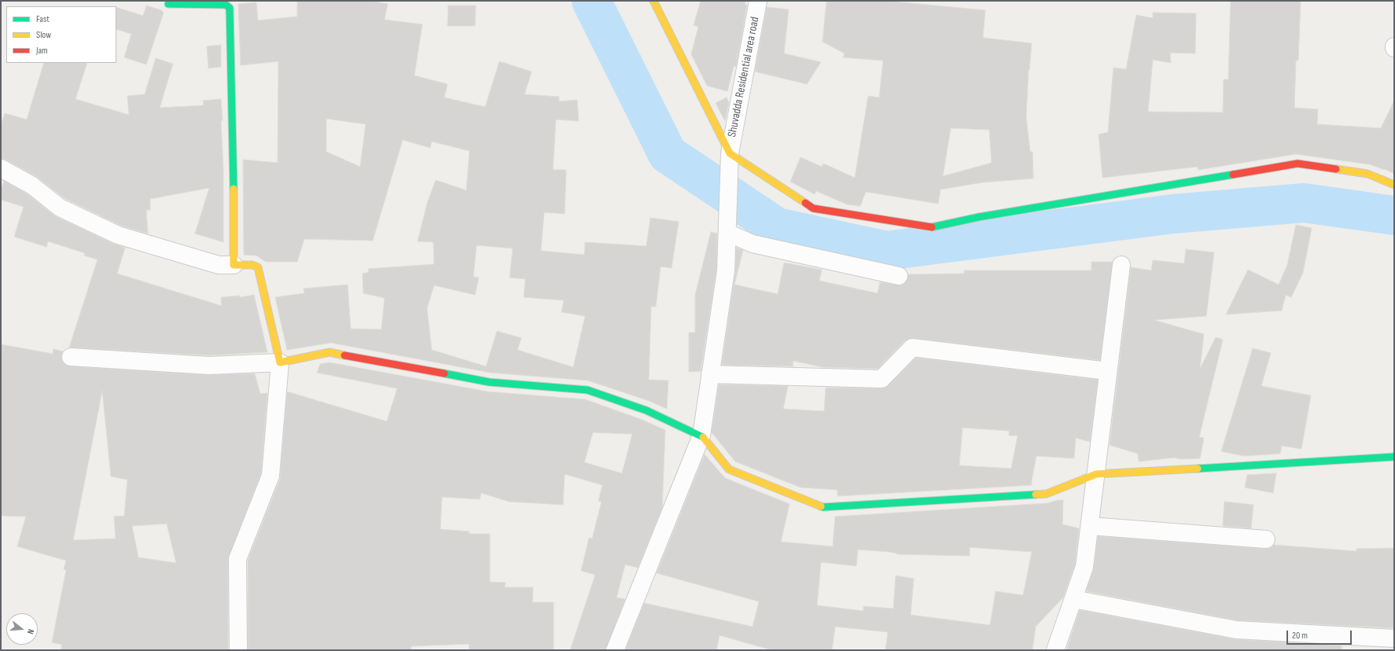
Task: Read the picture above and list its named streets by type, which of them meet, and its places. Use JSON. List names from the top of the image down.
{
  "streets": {
    "street": ["Shuvadda Residential area road"]
  },
  "legend": ["Fast", "Slow", "Jam"],
  "scale_bar": "20 m",
  "north": "right"
}
